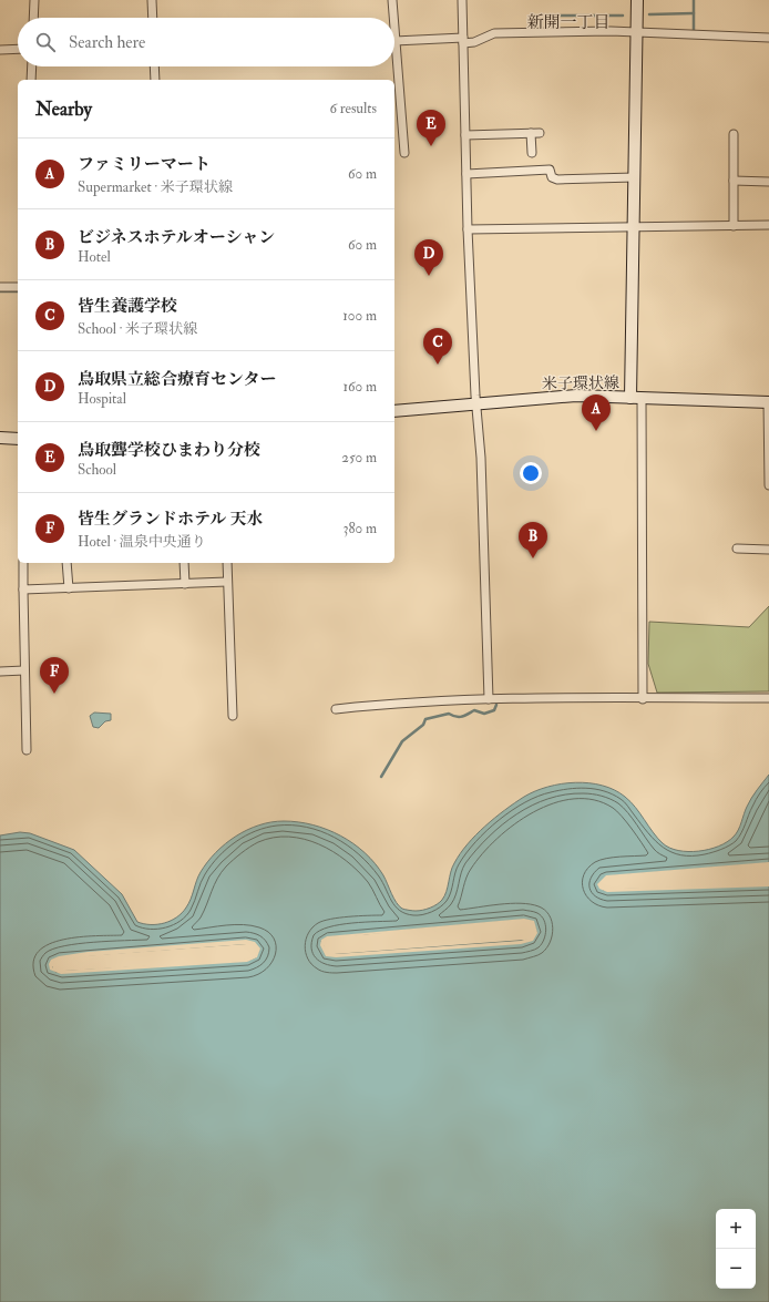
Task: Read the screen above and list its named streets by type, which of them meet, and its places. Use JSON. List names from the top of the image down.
{
  "streets": {
    "street": ["米子環状線"]
  },
  "districts": ["新開一丁目"],
  "page": {
    "search": "Search here",
    "heading": ["Nearby", "6 results"],
    "pins": [
      "E",
      "D",
      "C",
      "A",
      "B",
      "F"
    ],
    "list": [
      {
        "mark": "A",
        "name": "ファミリーマート",
        "note": "Supermarket · 米子環状線",
        "value": "60 m"
      },
      {
        "mark": "B",
        "name": "ビジネスホテルオーシャン",
        "note": "Hotel",
        "value": "60 m"
      },
      {
        "mark": "C",
        "name": "皆生養護学校",
        "note": "School · 米子環状線",
        "value": "100 m"
      },
      {
        "mark": "D",
        "name": "鳥取県立総合療育センター",
        "note": "Hospital",
        "value": "160 m"
      },
      {
        "mark": "E",
        "name": "鳥取聾学校ひまわり分校",
        "note": "School",
        "value": "250 m"
      },
      {
        "mark": "F",
        "name": "皆生グランドホテル 天水",
        "note": "Hotel · 温泉中央通り",
        "value": "380 m"
      }
    ],
    "map_buttons": ["+", "−"]
  }
}
